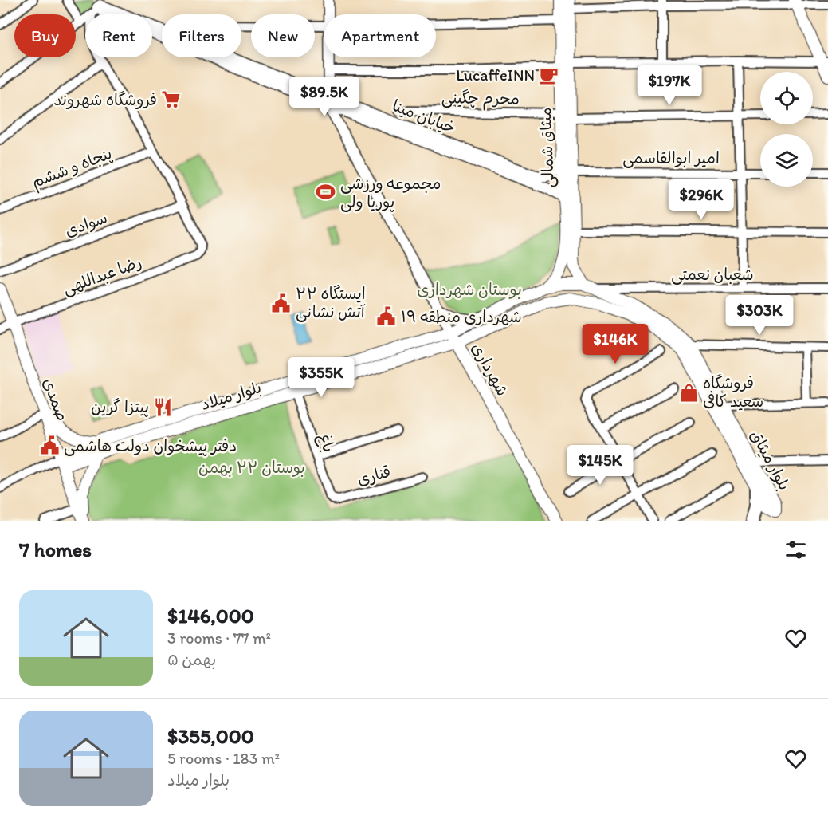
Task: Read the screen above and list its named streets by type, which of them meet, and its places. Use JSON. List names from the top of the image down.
{
  "streets": {
    "main road": [
      "میثاق شمالی",
      "شهرداری",
      "بلوار میلاد",
      "صمدی",
      "بلوار میثاق"
    ],
    "street": [
      "محرم چگینی",
      "خیابان مینا",
      "امیر ابوالقاسمی",
      "پنجاه و ششم",
      "سوادی",
      "شعبان نعمتی",
      "رضا عبداللهی",
      "باغ",
      "قناری"
    ]
  },
  "crossings": [
    ["محرم چگینی", "میثاق شمالی"],
    ["خیابان مینا", "میثاق شمالی"],
    ["خیابان مینا", "شهرداری"],
    ["میثاق شمالی", "امیر ابوالقاسمی"],
    ["میثاق شمالی", "بلوار میلاد"],
    ["میثاق شمالی", "بلوار میثاق"],
    ["سوادی", "رضا عبداللهی"],
    ["شعبان نعمتی", "بلوار میثاق"],
    ["رضا عبداللهی", "صمدی"],
    ["شهرداری", "بلوار میلاد"],
    ["بلوار میلاد", "صمدی"],
    ["بلوار میلاد", "باغ"],
    ["بلوار میلاد", "بلوار میثاق"],
    ["باغ", "قناری"]
  ],
  "parks": ["بوستان شهرداری", "بوستان ۲۲ بهمن"],
  "places": {
    "cafe": ["LucaffeINN"],
    "supermarket": ["فروشگاه شهروند"],
    "sports": ["مجموعه ورزشی پوریا ولی"],
    "public building": ["ایستگاه ۲۲ آتش نشانی", "شهرداری منطقه ۱۹", "دفتر پیشخوان دولت هاشمی"],
    "shop": ["فروشگاه سعید کافی"],
    "restaurant": ["پیتزا گرین"]
  },
  "page": {
    "chip": [
      "Buy",
      "Rent",
      "Filters",
      "New",
      "Apartment"
    ],
    "price": [
      "$197K",
      "$89.5K",
      "$296K",
      "$303K",
      "$146K",
      "$355K",
      "$145K"
    ],
    "heading": "7 homes",
    "list": [
      {
        "name": "$146,000",
        "note": "3 rooms · 77 m² · بهمن ۵"
      },
      {
        "name": "$355,000",
        "note": "5 rooms · 183 m² · بلوار میلاد"
      }
    ]
  }
}
